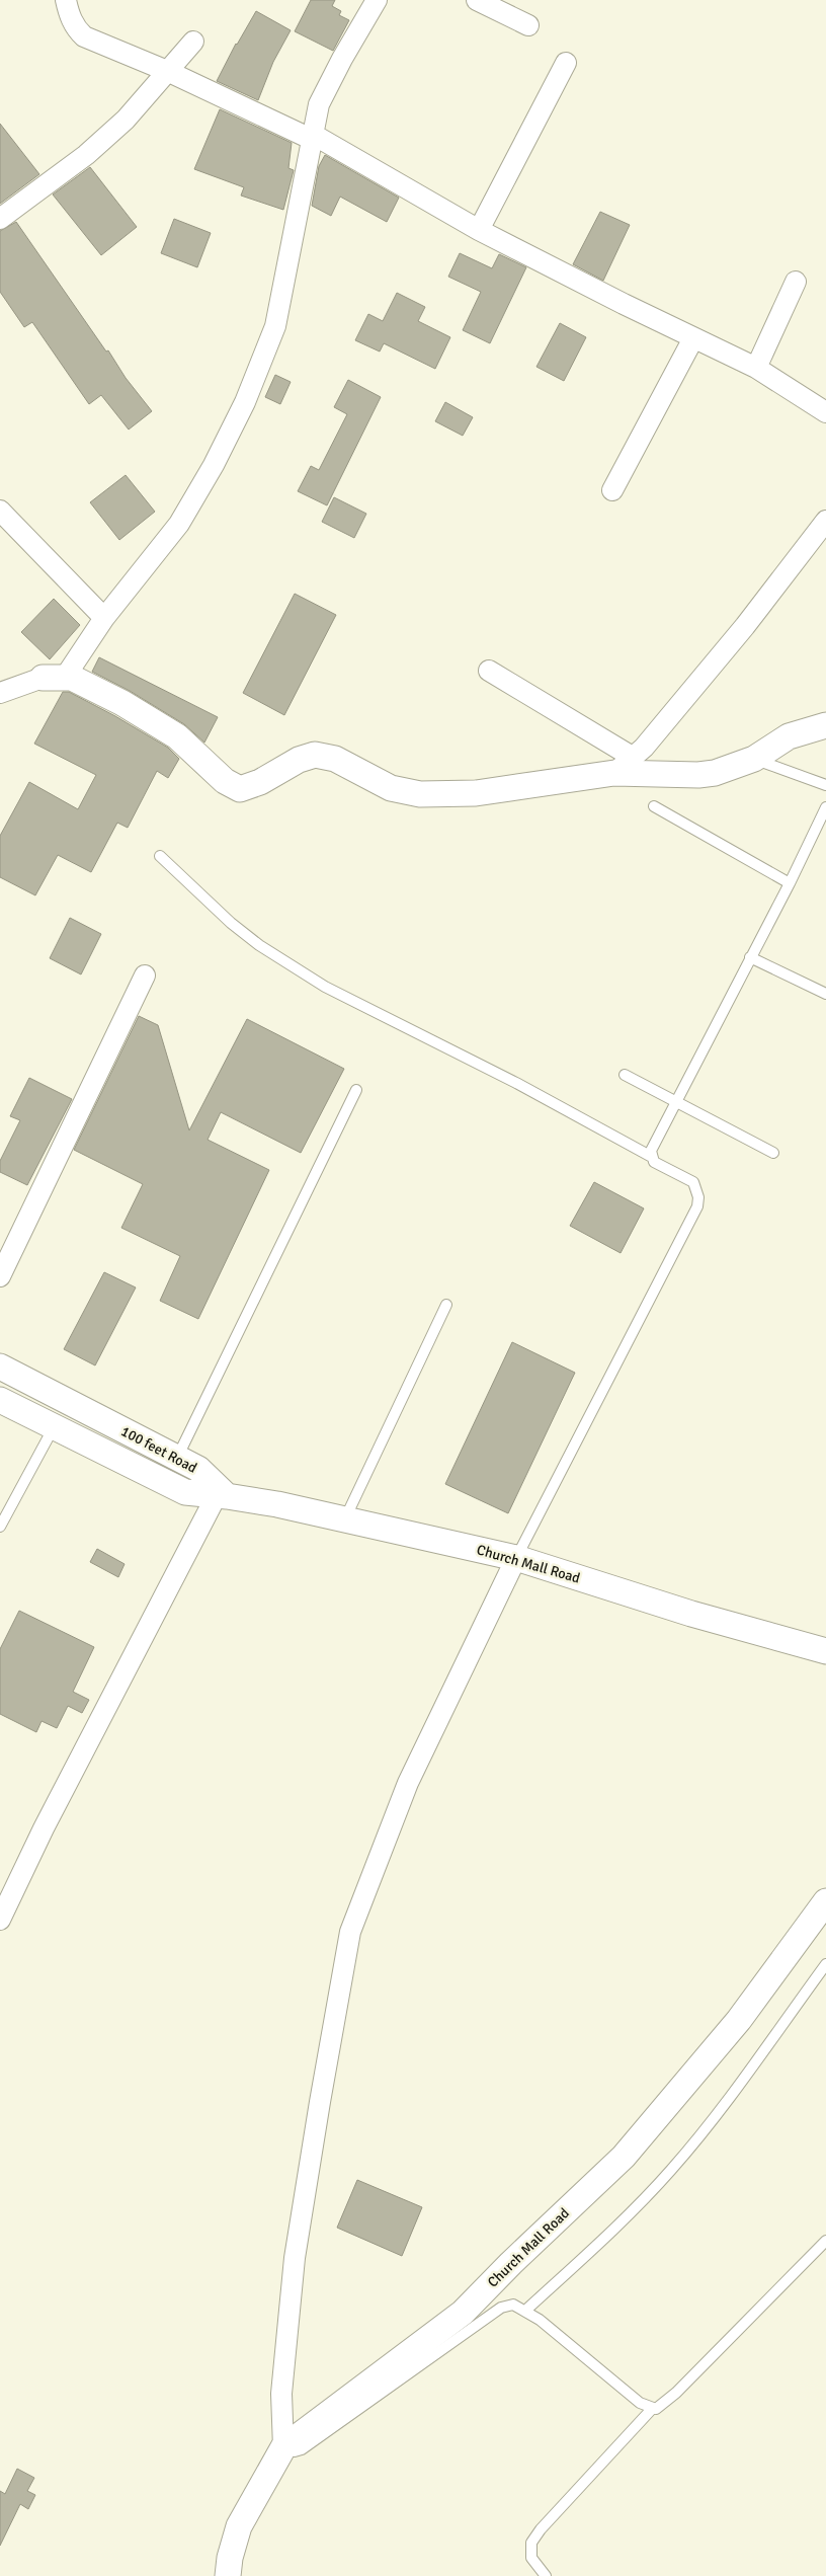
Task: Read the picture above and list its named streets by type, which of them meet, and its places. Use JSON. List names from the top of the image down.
{
  "streets": {
    "street": ["100 feet Road", "Church Mall Road"]
  },
  "crossings": [
    ["100 feet Road", "Church Mall Road"]
  ]
}
